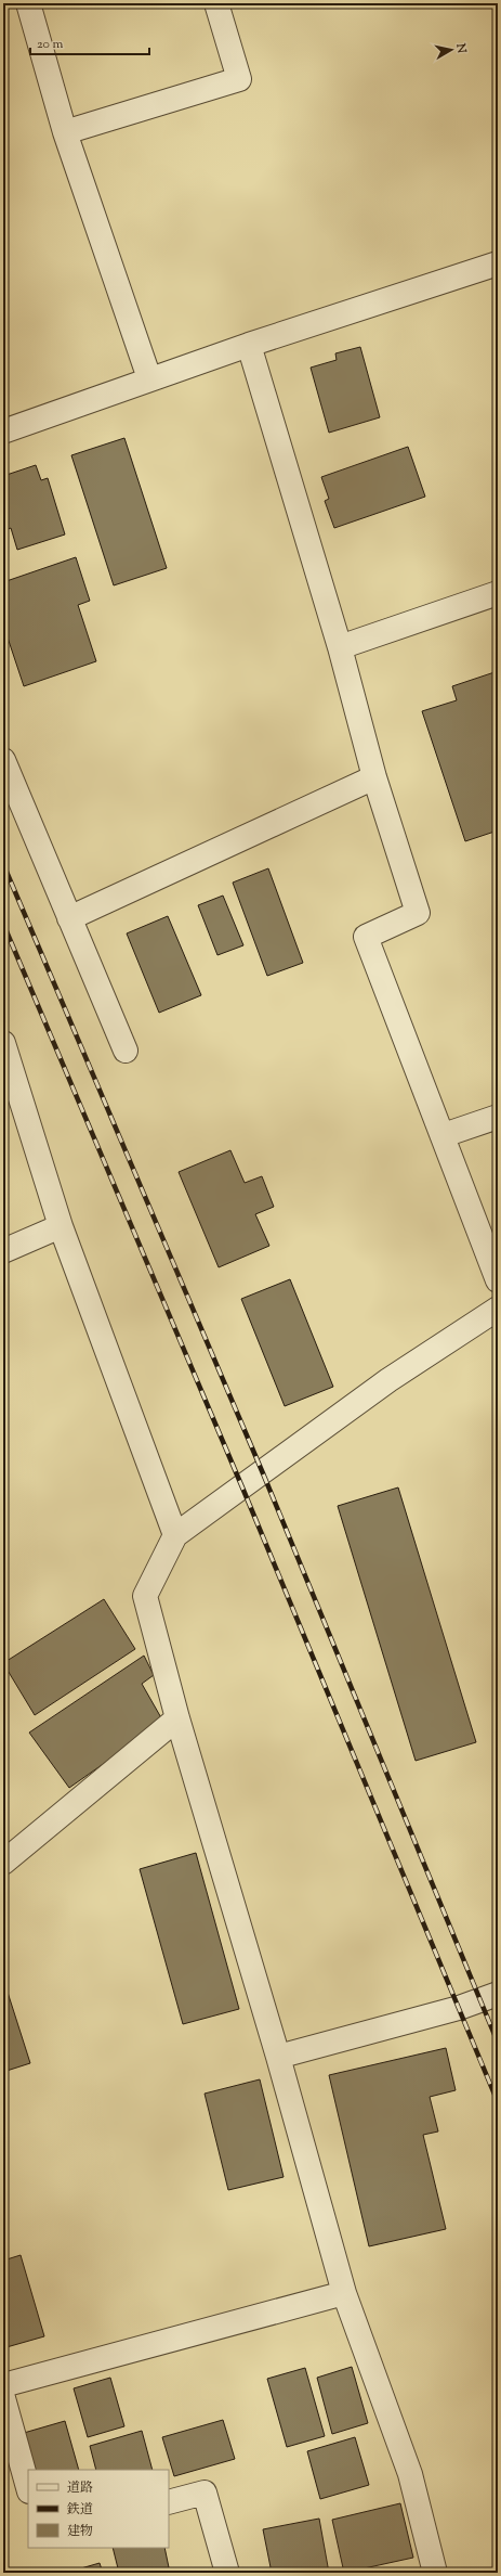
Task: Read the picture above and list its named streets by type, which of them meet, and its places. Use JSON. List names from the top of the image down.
{
  "legend": ["道路", "鉄道", "建物"],
  "scale_bar": "20 m",
  "north": "right"
}
